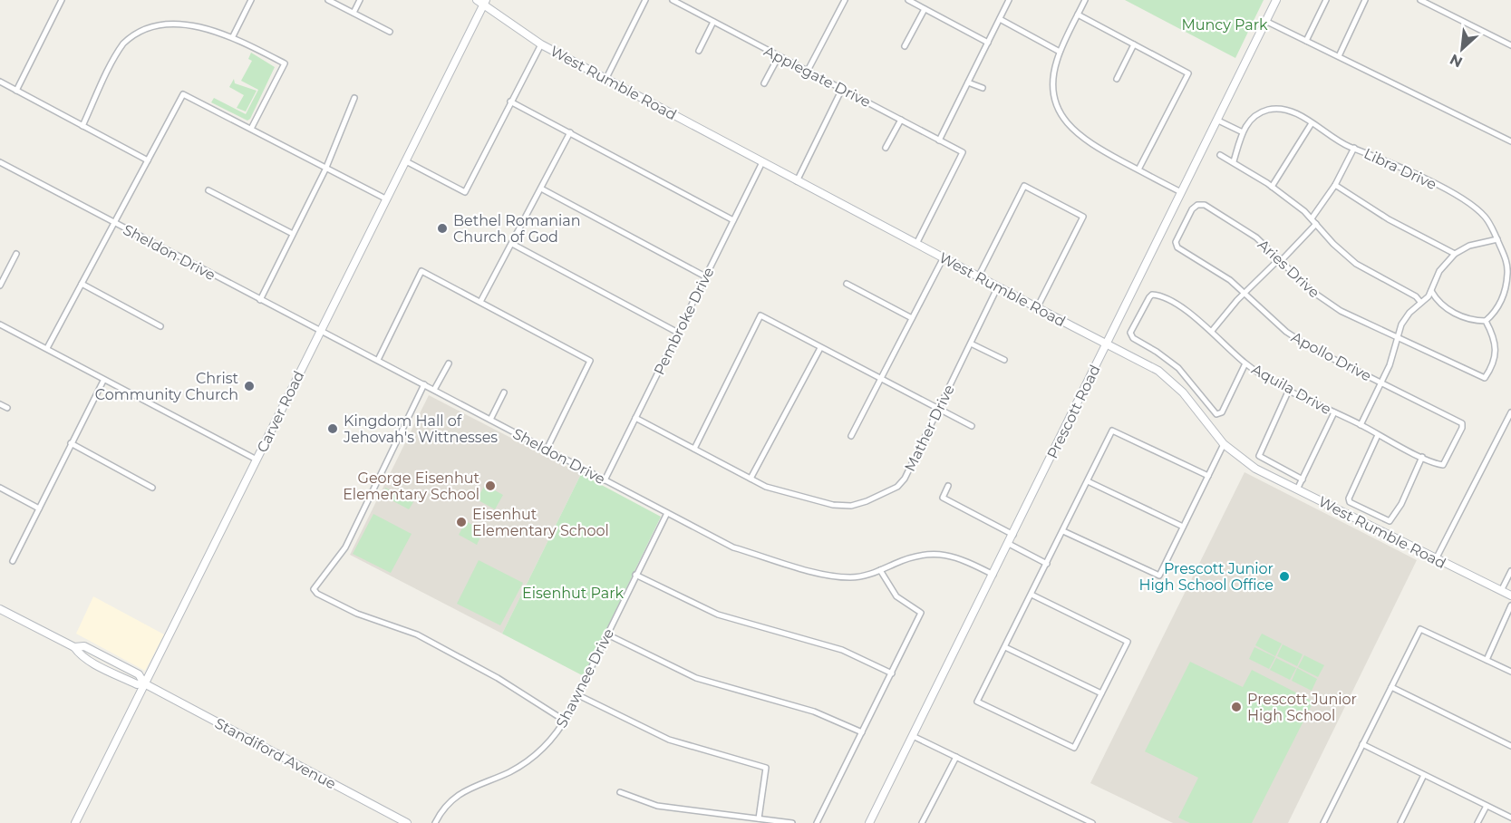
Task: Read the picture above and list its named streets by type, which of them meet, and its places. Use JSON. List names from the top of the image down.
{
  "streets": {
    "street": [
      "Applegate Drive",
      "West Rumble Road",
      "Libra Drive",
      "Sheldon Drive",
      "Aries Drive",
      "Pembroke Drive",
      "Apollo Drive",
      "Aquila Drive",
      "Carver Road",
      "Prescott Road",
      "Mather Drive",
      "Shawnee Drive",
      "Standiford Avenue"
    ]
  },
  "crossings": [
    ["Applegate Drive", "West Rumble Road"],
    ["West Rumble Road", "Pembroke Drive"],
    ["West Rumble Road", "Carver Road"],
    ["West Rumble Road", "Prescott Road"],
    ["West Rumble Road", "Mather Drive"],
    ["Libra Drive", "Aries Drive"],
    ["Sheldon Drive", "Pembroke Drive"],
    ["Sheldon Drive", "Carver Road"],
    ["Sheldon Drive", "Prescott Road"],
    ["Sheldon Drive", "Shawnee Drive"],
    ["Aries Drive", "Apollo Drive"],
    ["Pembroke Drive", "Mather Drive"],
    ["Apollo Drive", "Aquila Drive"],
    ["Carver Road", "Standiford Avenue"]
  ],
  "parks": ["Muncy Park", "Eisenhut Park"],
  "places": [
    "Bethel Romanian Church of God",
    "Christ Community Church",
    "Kingdom Hall of Jehovah's Wittnesses",
    "George Eisenhut Elementary School",
    "Eisenhut Elementary School",
    "Prescott Junior High School Office",
    "Prescott Junior High School"
  ],
  "north": "bottom left"
}
